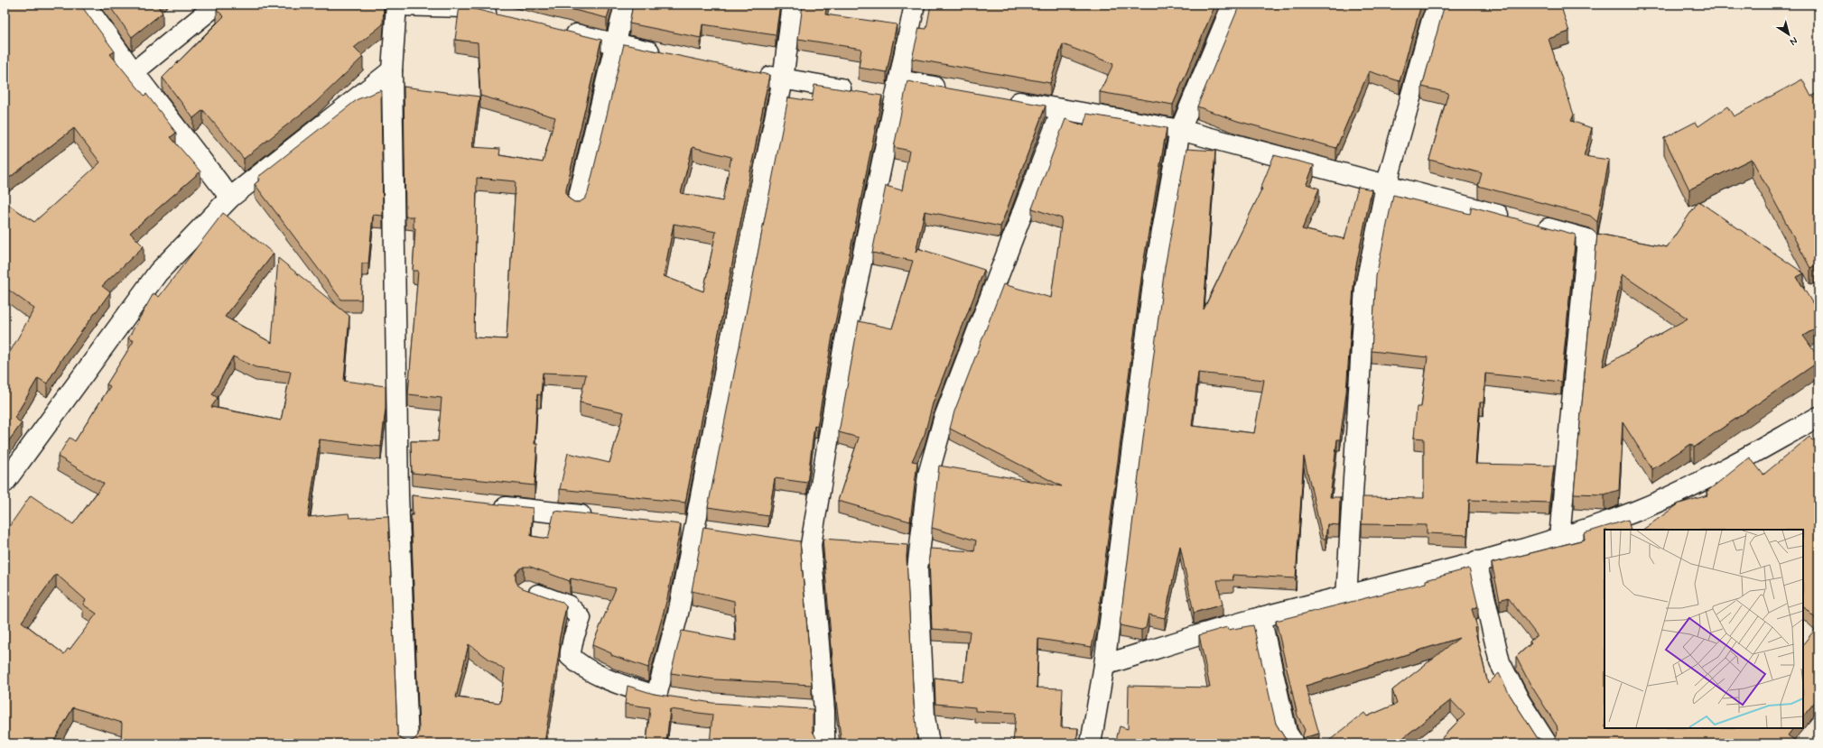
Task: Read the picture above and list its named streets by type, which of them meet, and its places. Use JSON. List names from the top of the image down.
{
  "north": "bottom right"
}
